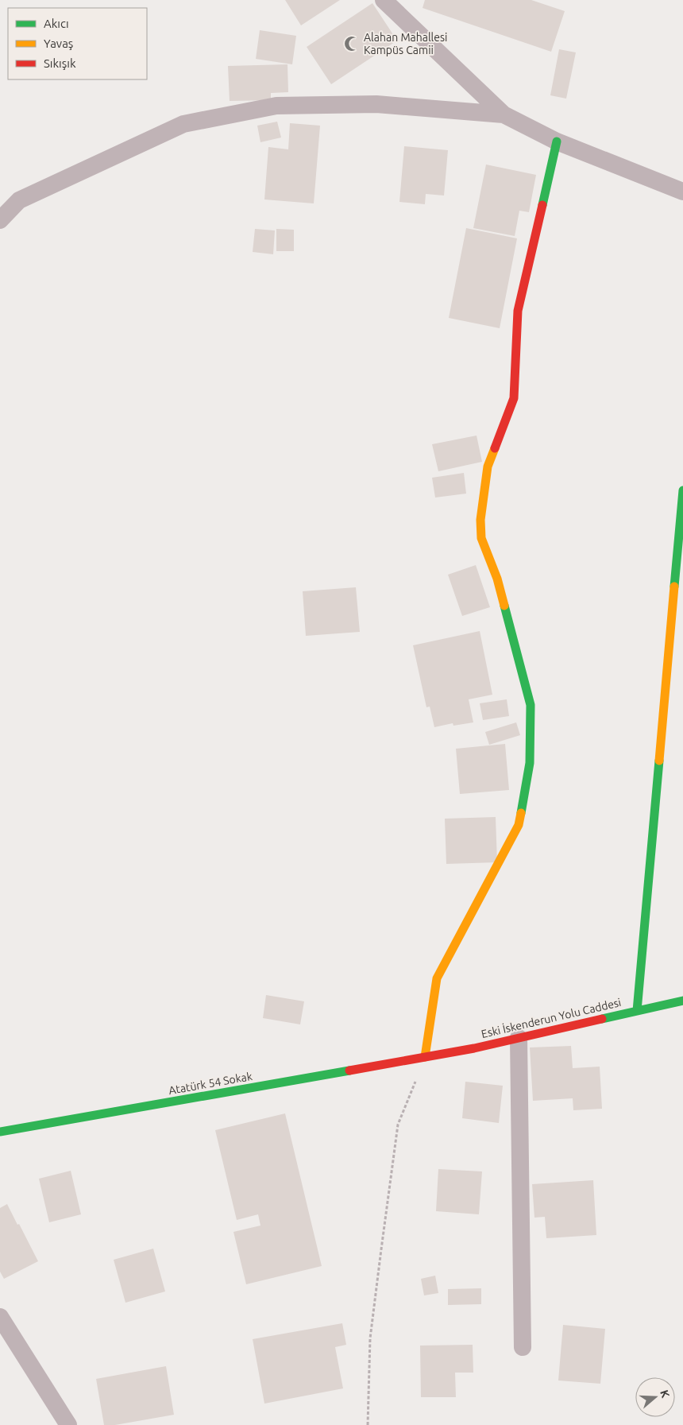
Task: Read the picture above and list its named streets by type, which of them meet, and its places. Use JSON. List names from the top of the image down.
{
  "streets": {
    "street": ["Eski İskenderun Yolu Caddesi", "Atatürk 54 Sokak"]
  },
  "crossings": [
    ["Eski İskenderun Yolu Caddesi", "Atatürk 54 Sokak"]
  ],
  "places": {
    "mosque": ["Alahan Mahallesi Kampüs Camii"]
  },
  "legend": ["Akıcı", "Yavaş", "Sıkışık"],
  "north": "right"
}
